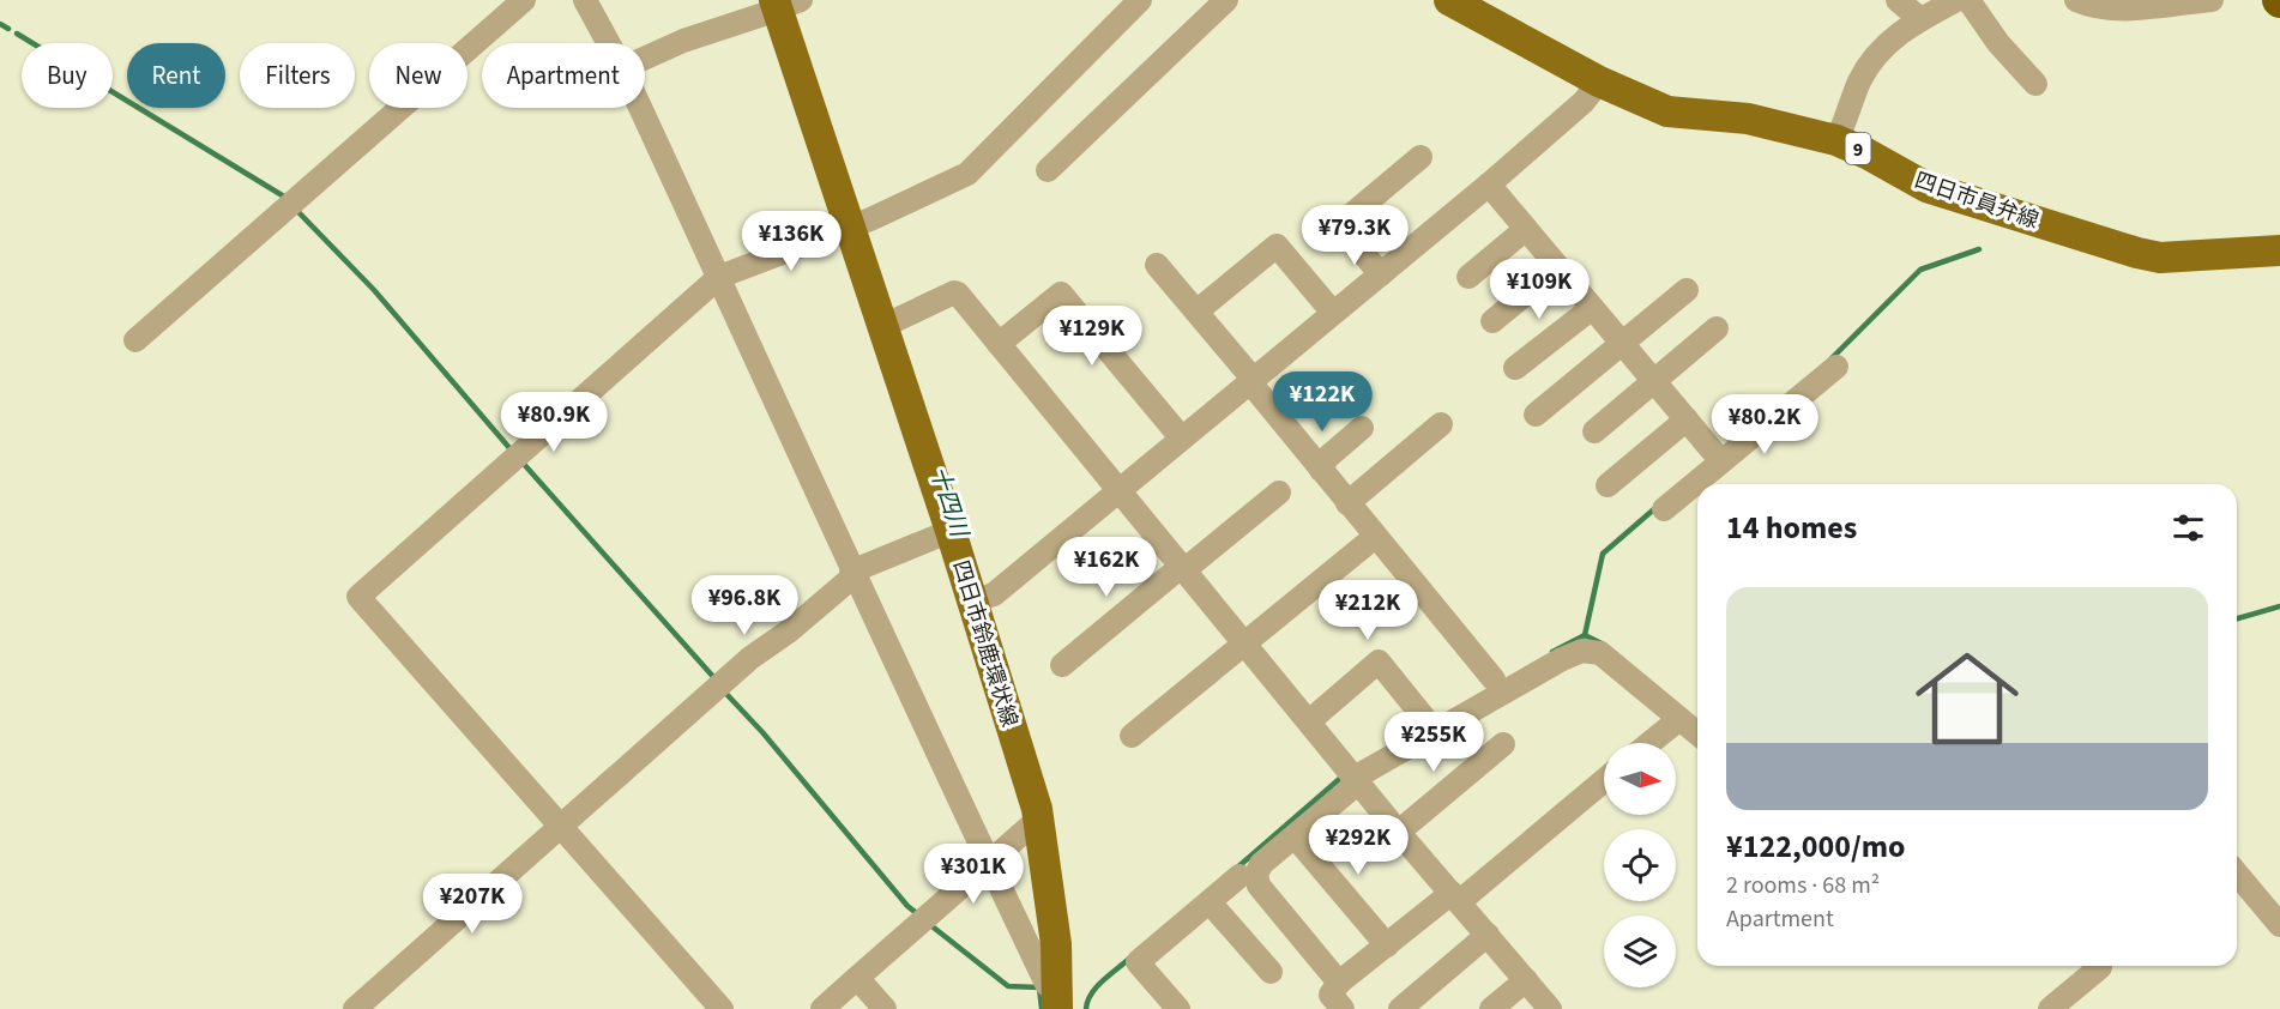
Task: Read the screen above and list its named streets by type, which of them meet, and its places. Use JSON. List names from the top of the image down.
{
  "streets": {
    "main road": ["9", "四日市員弁線", "四日市鈴鹿環状線"]
  },
  "water": ["十四川"],
  "north": "right",
  "page": {
    "chip": [
      "Buy",
      "Rent",
      "Filters",
      "New",
      "Apartment"
    ],
    "price": [
      "¥79.3K",
      "¥136K",
      "¥109K",
      "¥129K",
      "¥122K",
      "¥80.9K",
      "¥80.2K",
      "¥162K",
      "¥96.8K",
      "¥212K",
      "¥255K",
      "¥292K",
      "¥301K",
      "¥207K"
    ],
    "heading": "14 homes",
    "list": [
      {
        "name": "¥122,000/mo",
        "note": "2 rooms · 68 m² · Apartment"
      }
    ]
  }
}
